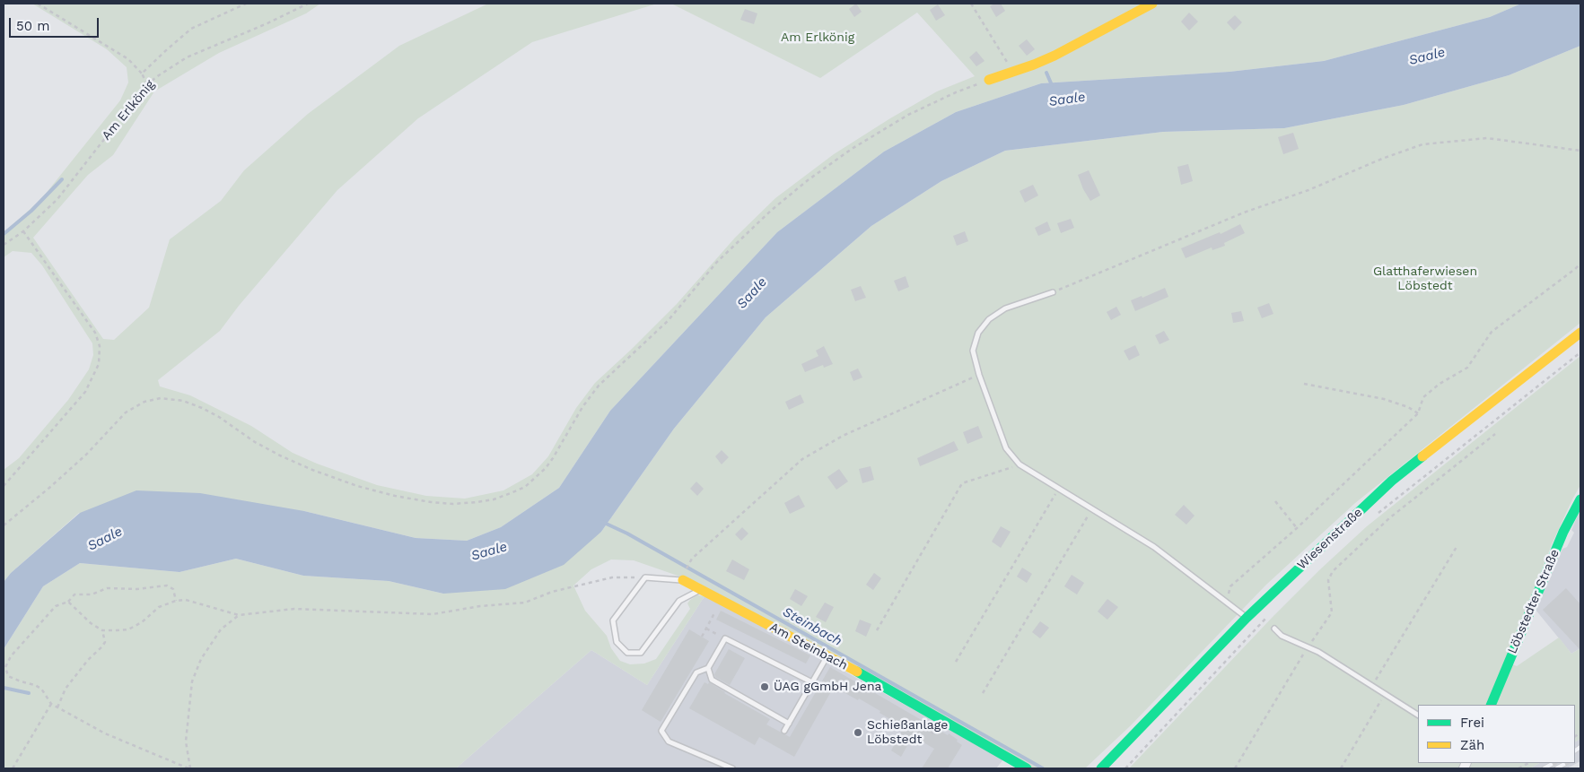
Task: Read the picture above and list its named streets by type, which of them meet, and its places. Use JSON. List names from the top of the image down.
{
  "streets": {
    "street": ["Wiesenstraße", "Löbstedter Straße", "Am Steinbach"],
    "path": ["Am Erlkönig"]
  },
  "water": ["Saale", "Steinbach"],
  "parks": ["Am Erlkönig", "Glatthaferwiesen Löbstedt"],
  "places": ["ÜAG gGmbH Jena", "Schießanlage Löbstedt"],
  "legend": ["Frei", "Zäh"],
  "scale_bar": "50 m"
}
